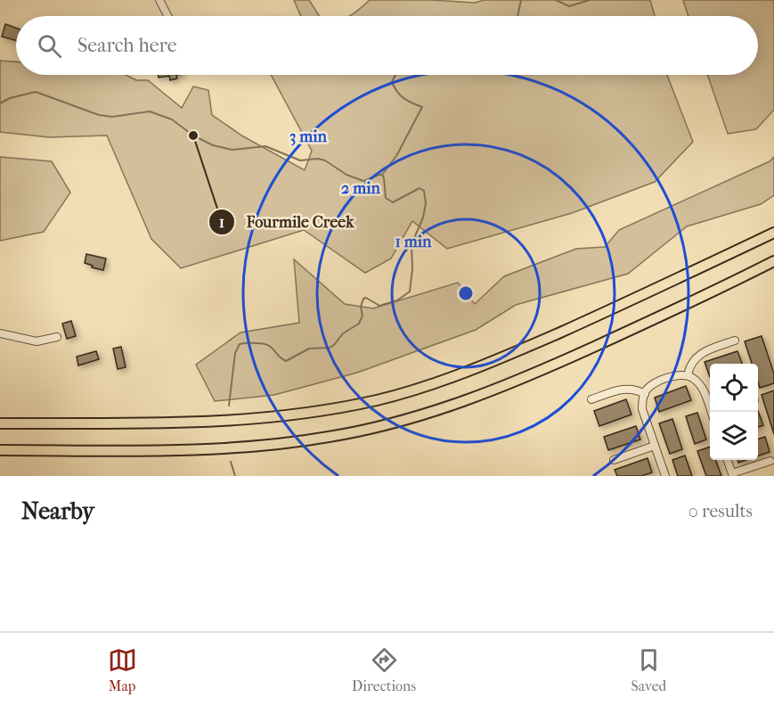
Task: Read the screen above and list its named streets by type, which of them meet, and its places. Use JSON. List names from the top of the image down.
{
  "places": ["Fourmile Creek"],
  "page": {
    "search": "Search here",
    "heading": ["Nearby", "0 results"],
    "nav": ["Map", "Directions", "Saved"]
  },
  "rings": ["3 min", "2 min", "1 min"]
}
